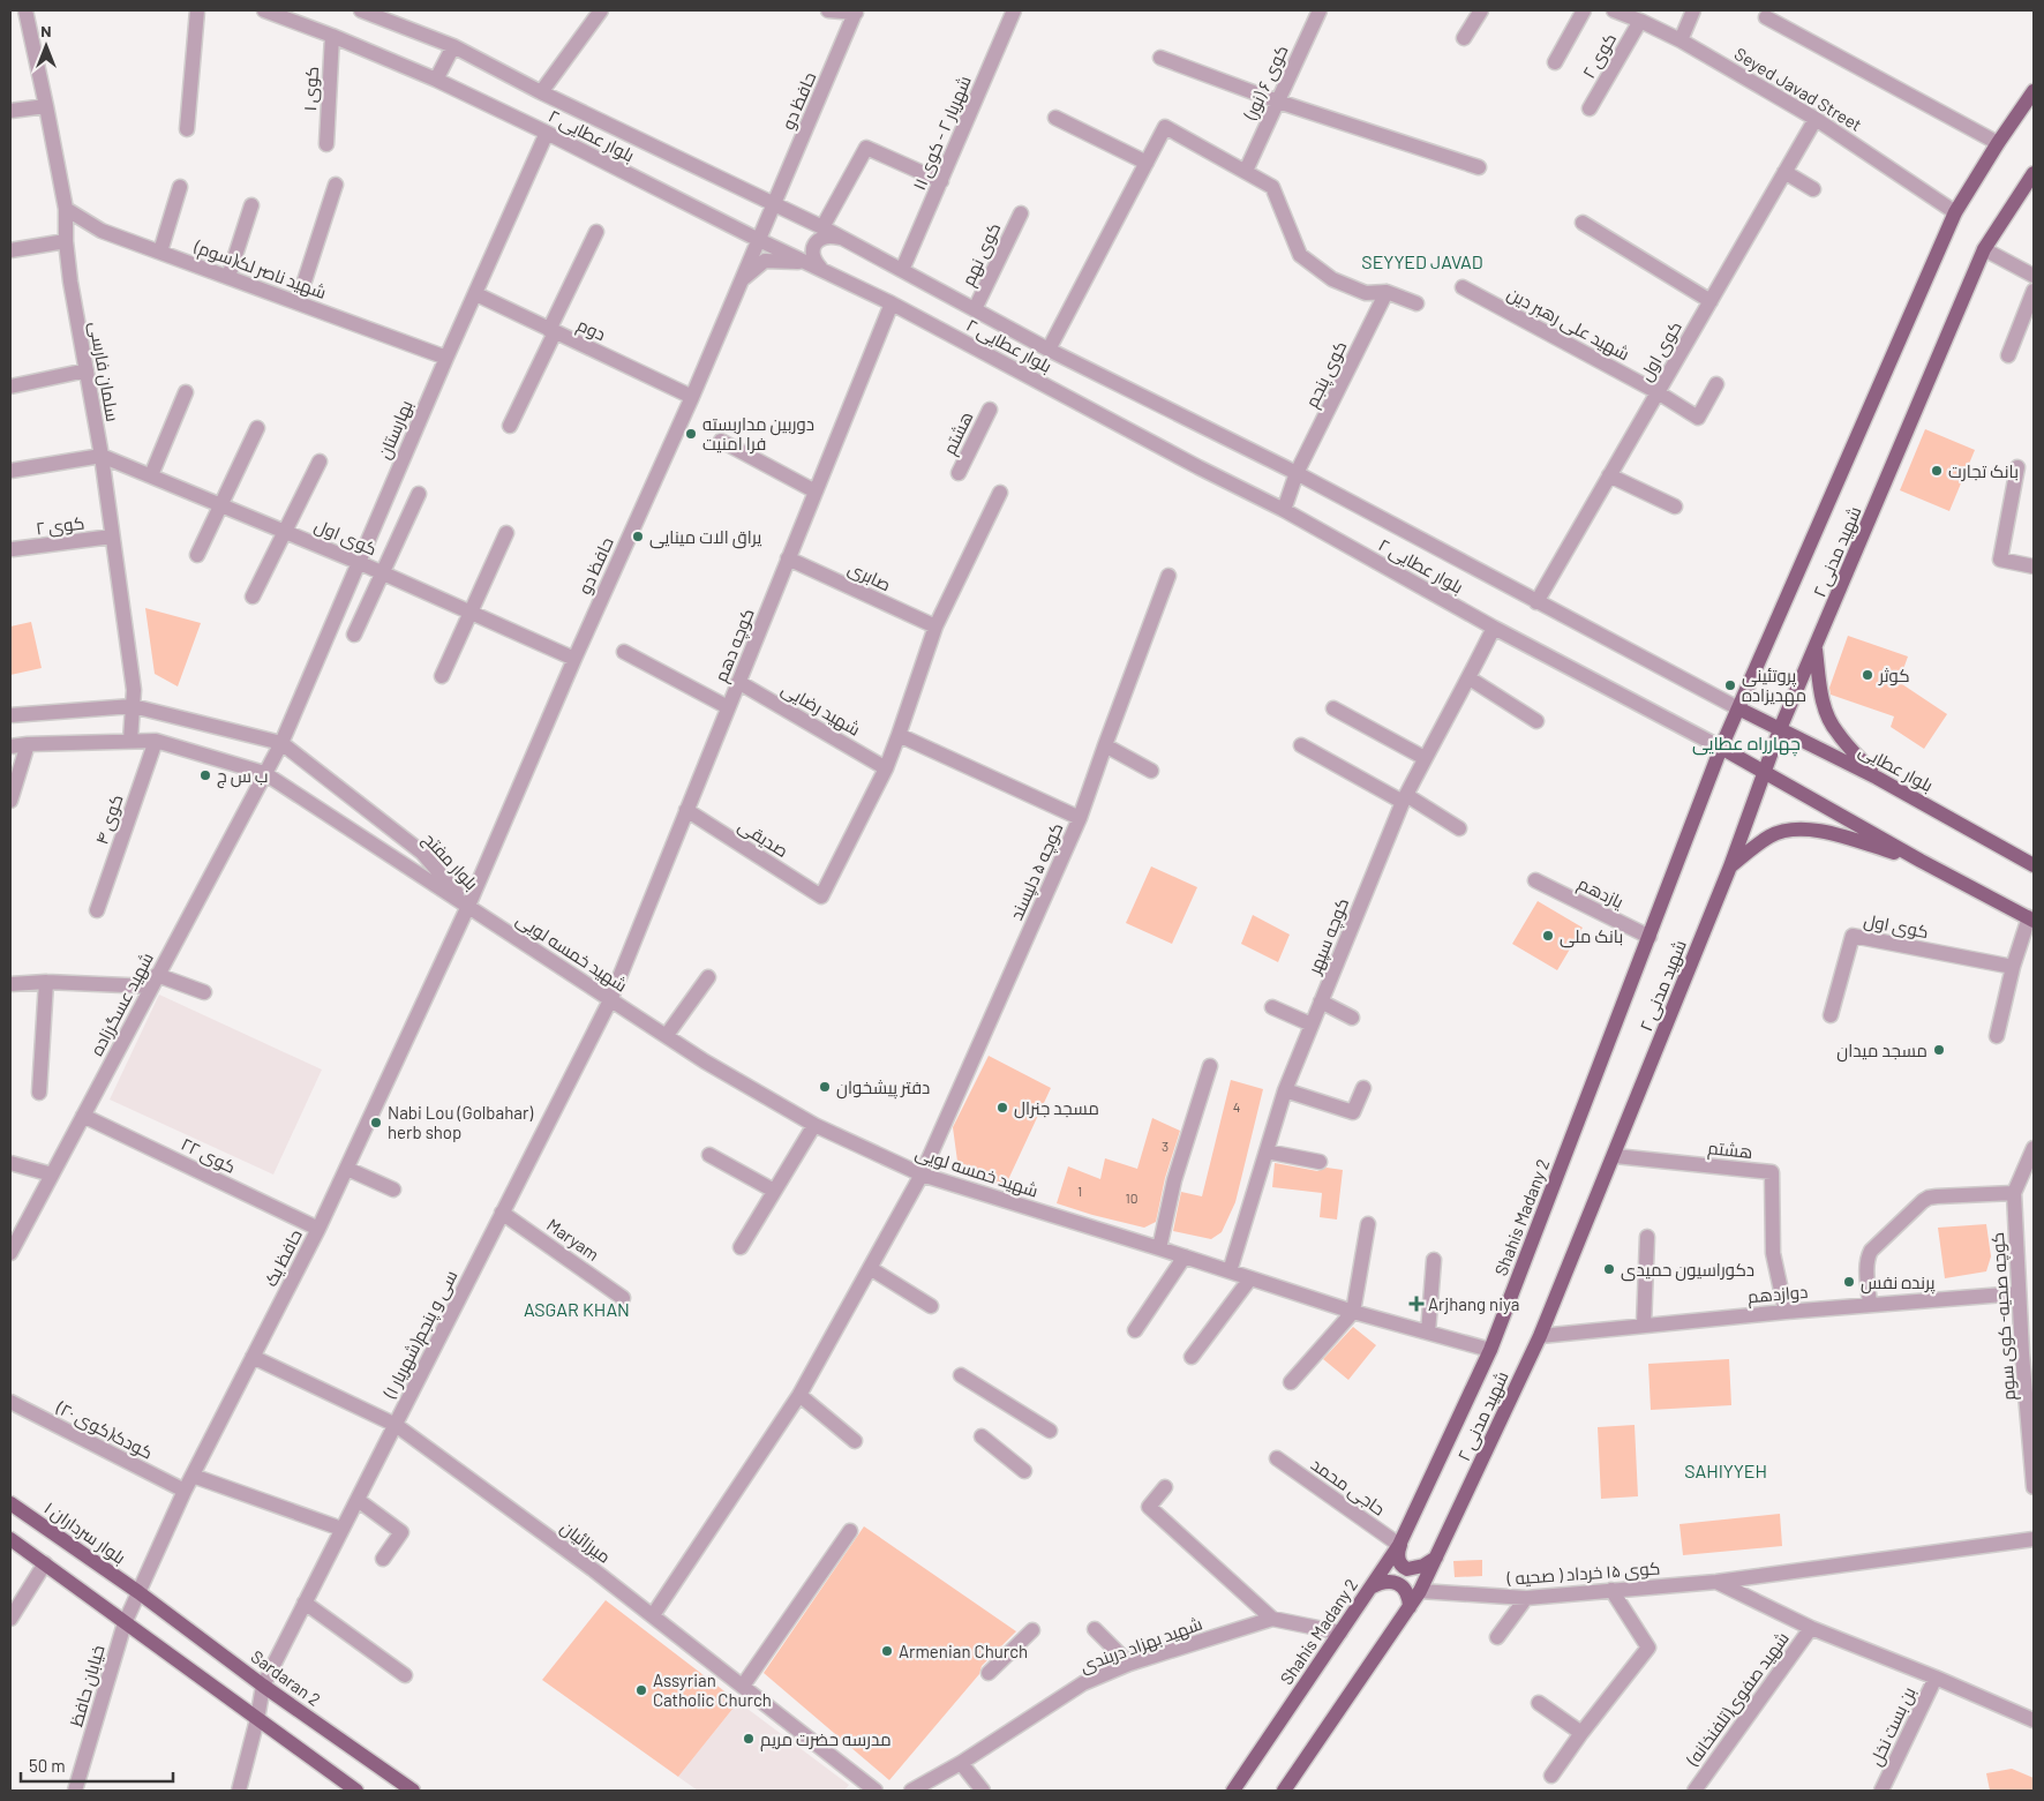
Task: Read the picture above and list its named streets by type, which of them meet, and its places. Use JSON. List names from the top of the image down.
{
  "streets": {
    "main road": [
      "شهید مدنی ۲",
      "بلوار عطایی",
      "Shahis Madany 2",
      "بلوار سرداران ۱",
      "Sardaran 2"
    ],
    "street": [
      "کوی ۲",
      "کوی ۶ (نور)",
      "کوی ۱",
      "Seyed Javad Street",
      "حافظ دو",
      "شهریار ۲ - کوی ۱۱",
      "بلوار عطایی ۲",
      "کوی نهم",
      "شهید ناصر لک(سوم)",
      "شهید علی رهبر دین",
      "دوم",
      "کوی اول",
      "سلمان فارسی",
      "کوی پنجم",
      "بهارستان",
      "هشتم",
      "صابری",
      "کوچه دهم",
      "شهید رضایی",
      "کوی ۴",
      "صدیقی",
      "بلوار مفتح",
      "کوچه ۵ دلپسند",
      "یازدهم",
      "کوچه سپهر",
      "شهید خمسه لویی",
      "شهید عسگرزاده",
      "کوی ۲۲",
      "Maryam",
      "حافظ یک",
      "دوازدهم",
      "کوچه صحیه- کوی سوم",
      "سی و پنجم(شهریار ۱)",
      "کودک(کوی ۲۰)",
      "حاجی محمد",
      "میرزائیان",
      "کوی ۱۵ خرداد ( صحیه )",
      "شهید بهزاد دربندی",
      "خیابان حافظ",
      "شهید صفوی(تلفنخانه)",
      "بن بست نخل"
    ]
  },
  "crossings": [
    ["کوی ۲", "Seyed Javad Street"],
    ["کوی ۲", "سلمان فارسی"],
    ["کوی ۱", "بلوار عطایی ۲"],
    ["Seyed Javad Street", "کوی اول"],
    ["Seyed Javad Street", "شهید مدنی ۲"],
    ["حافظ دو", "بلوار عطایی ۲"],
    ["حافظ دو", "دوم"],
    ["حافظ دو", "کوی اول"],
    ["حافظ دو", "بلوار مفتح"],
    ["حافظ دو", "شهید خمسه لویی"],
    ["حافظ دو", "حافظ یک"],
    ["شهریار ۲ - کوی ۱۱", "بلوار عطایی ۲"],
    ["بلوار عطایی ۲", "کوی نهم"],
    ["بلوار عطایی ۲", "کوی اول"],
    ["بلوار عطایی ۲", "کوی پنجم"],
    ["بلوار عطایی ۲", "بهارستان"],
    ["بلوار عطایی ۲", "شهید مدنی ۲"],
    ["بلوار عطایی ۲", "کوچه دهم"],
    ["بلوار عطایی ۲", "بلوار عطایی"],
    ["بلوار عطایی ۲", "کوچه سپهر"],
    ["بلوار عطایی ۲", "Shahis Madany 2"],
    ["شهید ناصر لک(سوم)", "سلمان فارسی"],
    ["شهید ناصر لک(سوم)", "بهارستان"],
    ["شهید علی رهبر دین", "کوی اول"],
    ["دوم", "بهارستان"],
    ["کوی اول", "سلمان فارسی"],
    ["کوی اول", "بهارستان"],
    ["سلمان فارسی", "بلوار مفتح"],
    ["بهارستان", "بلوار مفتح"],
    ["بهارستان", "شهید عسگرزاده"],
    ["هشتم", "شهید مدنی ۲"],
    ["هشتم", "دوازدهم"],
    ["شهید مدنی ۲", "بلوار عطایی"],
    ["شهید مدنی ۲", "Shahis Madany 2"],
    ["شهید مدنی ۲", "دوازدهم"],
    ["شهید مدنی ۲", "کوی ۱۵ خرداد ( صحیه )"],
    ["صابری", "کوچه دهم"],
    ["کوچه دهم", "شهید رضایی"],
    ["کوچه دهم", "صدیقی"],
    ["کوچه دهم", "شهید خمسه لویی"],
    ["کوچه دهم", "سی و پنجم(شهریار ۱)"],
    ["شهید رضایی", "صدیقی"],
    ["کوی ۴", "بلوار مفتح"],
    ["بلوار مفتح", "شهید خمسه لویی"],
    ["بلوار مفتح", "شهید عسگرزاده"],
    ["بلوار مفتح", "حافظ یک"],
    ["کوچه ۵ دلپسند", "شهید خمسه لویی"],
    ["کوچه ۵ دلپسند", "میرزائیان"],
    ["یازدهم", "Shahis Madany 2"],
    ["کوچه سپهر", "شهید خمسه لویی"],
    ["شهید خمسه لویی", "Shahis Madany 2"],
    ["شهید خمسه لویی", "حافظ یک"],
    ["شهید خمسه لویی", "سی و پنجم(شهریار ۱)"],
    ["شهید عسگرزاده", "کوی ۲۲"],
    ["کوی ۲۲", "حافظ یک"],
    ["Shahis Madany 2", "حاجی محمد"],
    ["Shahis Madany 2", "شهید بهزاد دربندی"],
    ["Maryam", "سی و پنجم(شهریار ۱)"],
    ["حافظ یک", "کودک(کوی ۲۰)"],
    ["حافظ یک", "بلوار سرداران ۱"],
    ["حافظ یک", "میرزائیان"],
    ["حافظ یک", "Sardaran 2"],
    ["حافظ یک", "خیابان حافظ"],
    ["دوازدهم", "کوچه صحیه- کوی سوم"],
    ["سی و پنجم(شهریار ۱)", "میرزائیان"],
    ["سی و پنجم(شهریار ۱)", "Sardaran 2"],
    ["بلوار سرداران ۱", "Sardaran 2"]
  ],
  "districts": [
    "SEYYED JAVAD",
    "چهارراه عطایی",
    "ASGAR KHAN",
    "SAHIYYEH"
  ],
  "places": {
    "other": [
      "دوربین مداربسته فرا امنیت",
      "بانک تجارت",
      "یراق الات مینایی",
      "کوثر",
      "پروتئينی مهديزاده",
      "ب س ج",
      "بانک ملی",
      "مسجد میدان",
      "دفتر پیشخوان",
      "مسجد جنرال",
      "Nabi Lou (Golbahar) herb shop",
      "دکوراسیون حمیدی",
      "پرنده نفس",
      "Armenian Church",
      "Assyrian Catholic Church",
      "مدرسه حضرت مریم"
    ],
    "health": ["Arjhang niya"]
  },
  "house_numbers": [
    "4",
    "3",
    "1",
    "10"
  ],
  "scale_bar": "50 m",
  "north": "top"
}
